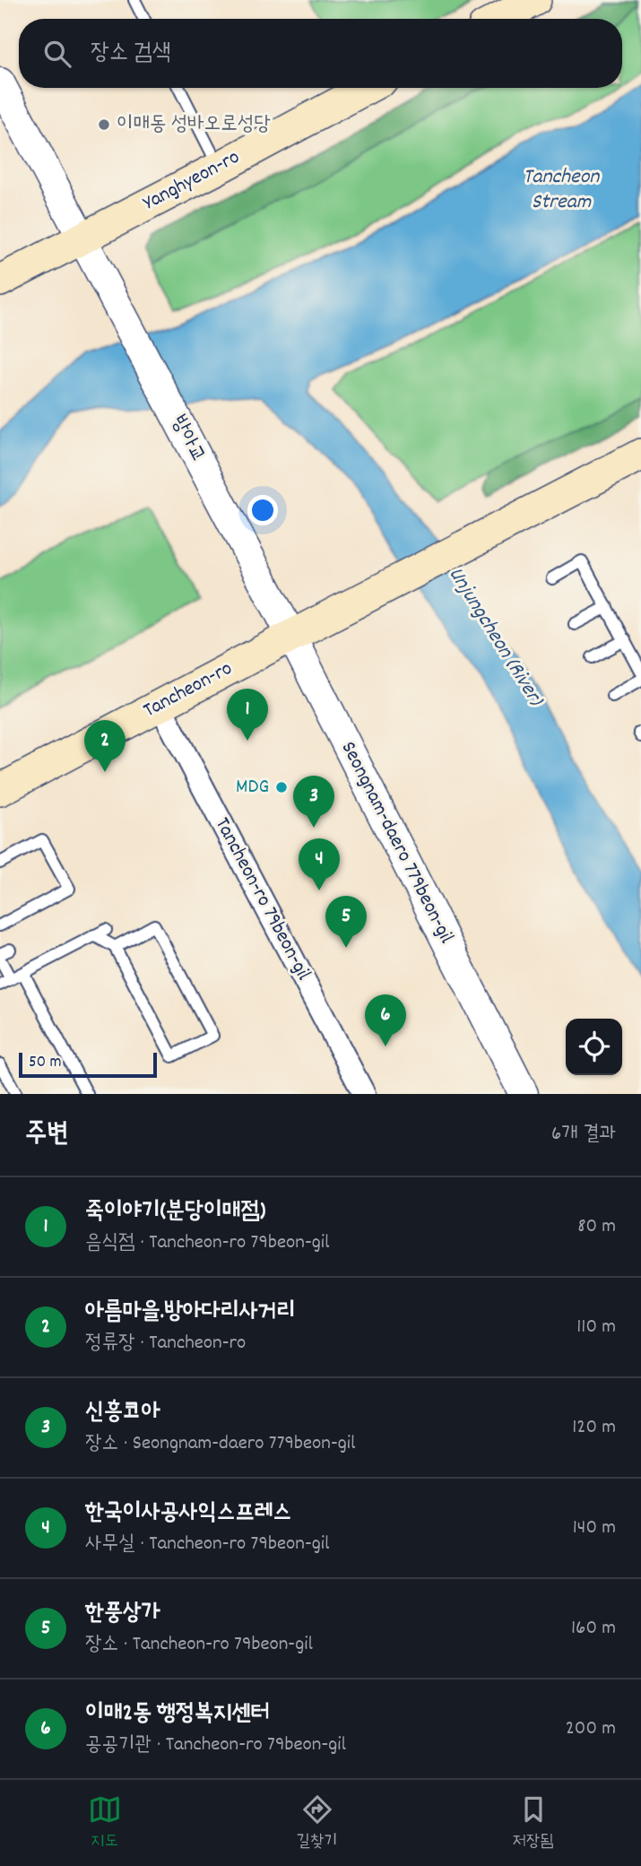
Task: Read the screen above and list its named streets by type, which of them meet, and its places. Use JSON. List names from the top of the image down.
{
  "streets": {
    "main road": ["Yanghyeon-ro", "Tancheon-ro"],
    "street": ["방아교", "Seongnam-daero 779beon-gil", "Tancheon-ro 79beon-gil"]
  },
  "crossings": [
    ["Yanghyeon-ro", "방아교"],
    ["방아교", "Seongnam-daero 779beon-gil"],
    ["Tancheon-ro", "Seongnam-daero 779beon-gil"],
    ["Tancheon-ro", "Tancheon-ro 79beon-gil"]
  ],
  "water": ["Tancheon Stream", "Unjungcheon (River)"],
  "places": ["이매동 성바오로성당", "MDG"],
  "scale_bar": "50 m",
  "page": {
    "search": "장소 검색",
    "pins": [
      "1",
      "2",
      "3",
      "4",
      "5",
      "6"
    ],
    "scale": "50 m",
    "heading": ["주변", "6개 결과"],
    "list": [
      {
        "mark": "1",
        "name": "죽이야기(분당이매점)",
        "note": "음식점 · Tancheon-ro 79beon-gil",
        "value": "80 m"
      },
      {
        "mark": "2",
        "name": "아름마을.방아다리사거리",
        "note": "정류장 · Tancheon-ro",
        "value": "110 m"
      },
      {
        "mark": "3",
        "name": "신흥코아",
        "note": "장소 · Seongnam-daero 779beon-gil",
        "value": "120 m"
      },
      {
        "mark": "4",
        "name": "한국이사공사익스프레스",
        "note": "사무실 · Tancheon-ro 79beon-gil",
        "value": "140 m"
      },
      {
        "mark": "5",
        "name": "한풍상가",
        "note": "장소 · Tancheon-ro 79beon-gil",
        "value": "160 m"
      },
      {
        "mark": "6",
        "name": "이매2동 행정복지센터",
        "note": "공공기관 · Tancheon-ro 79beon-gil",
        "value": "200 m"
      }
    ],
    "nav": ["지도", "길찾기", "저장됨"]
  }
}
